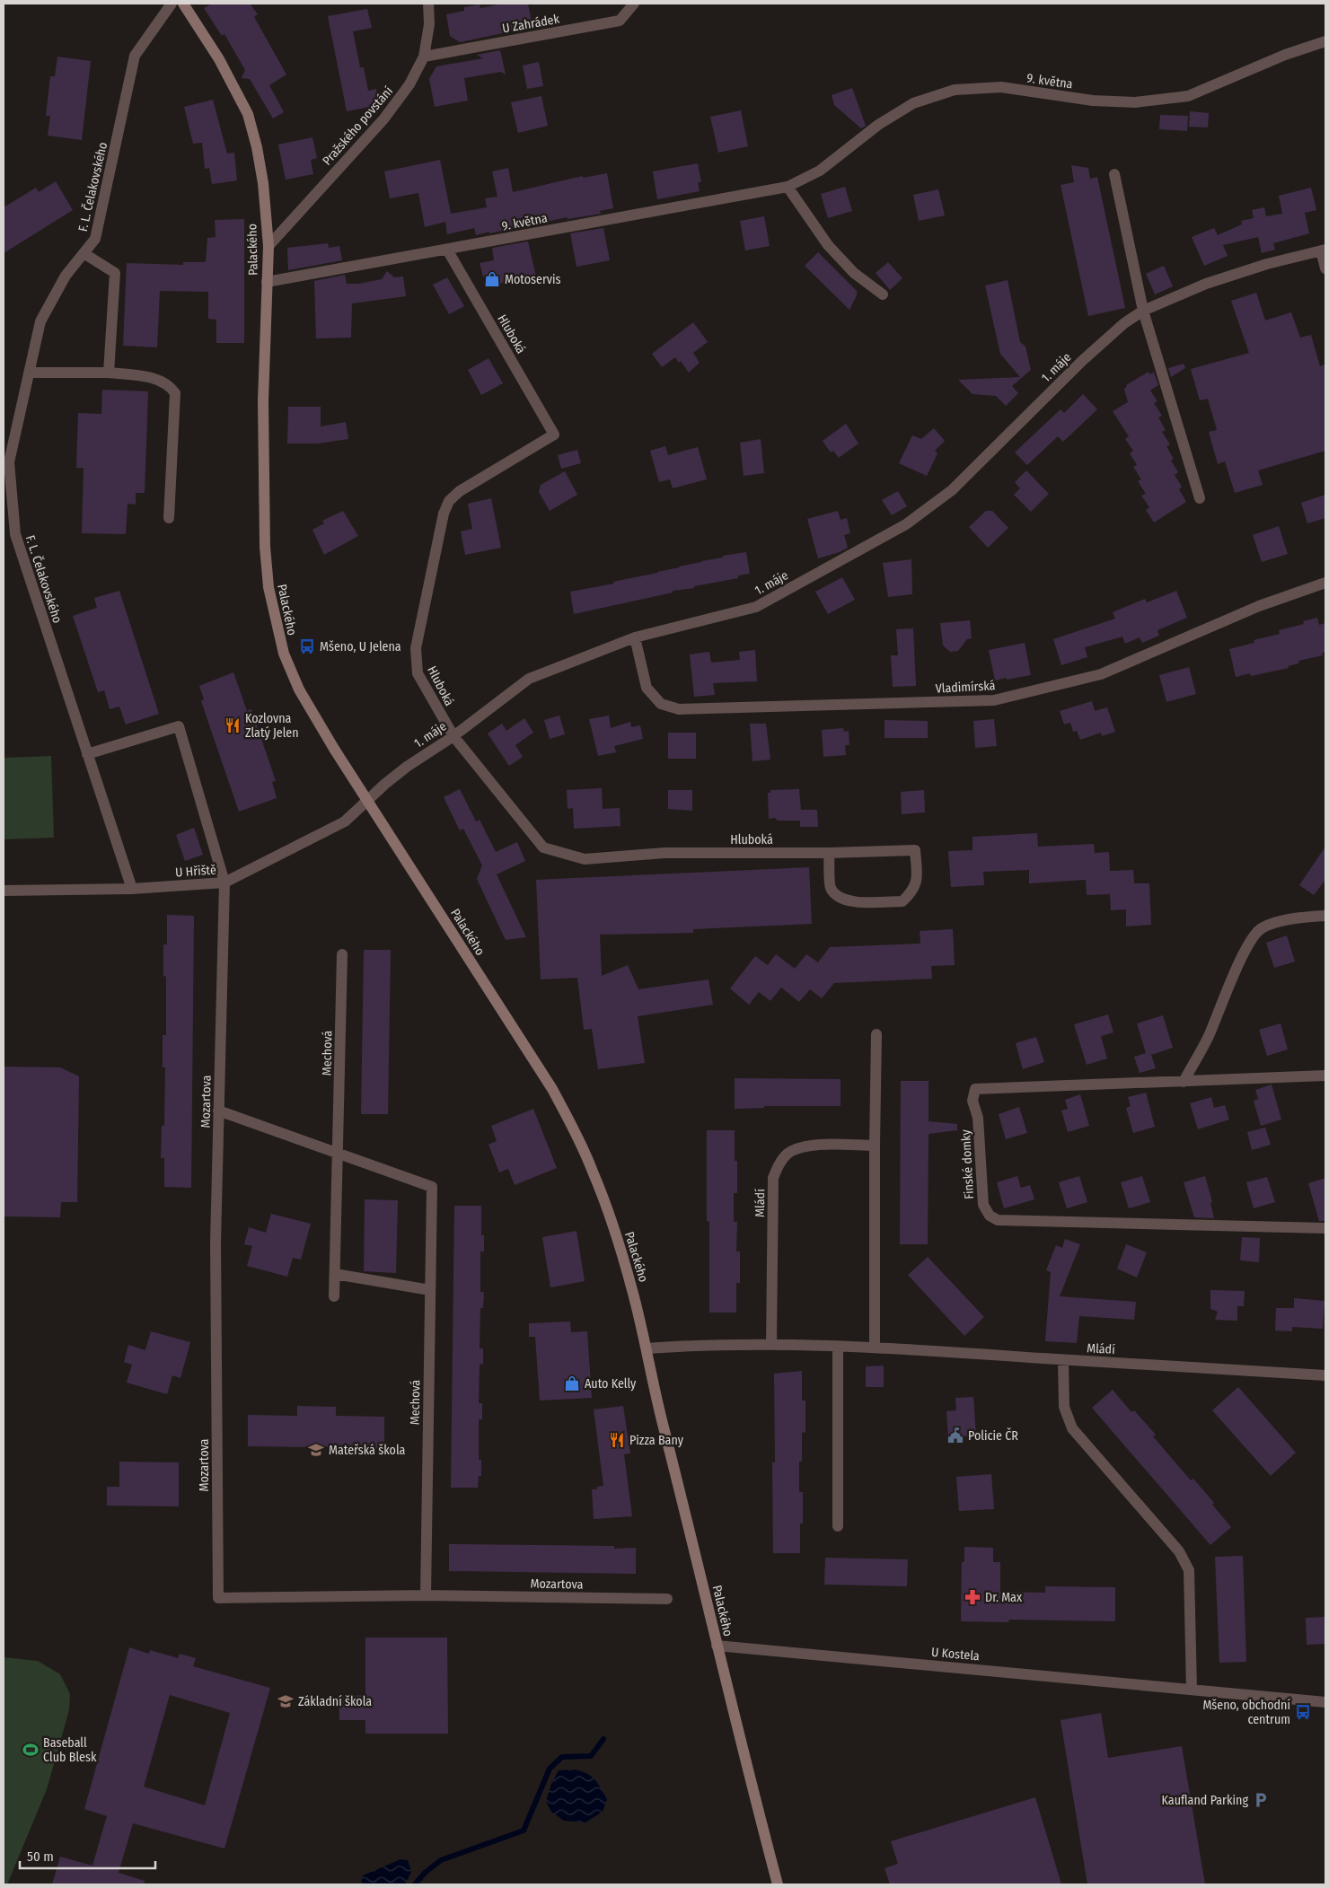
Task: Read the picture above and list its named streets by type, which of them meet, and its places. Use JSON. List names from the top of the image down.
{
  "streets": {
    "street": [
      "U Zahrádek",
      "9. května",
      "Pražského povstání",
      "F. L. Čelakovského",
      "Palackého",
      "Hluboká",
      "1. máje",
      "Vladimírská",
      "U Hřiště",
      "Mechová",
      "Mozartova",
      "Finské domky",
      "Mládí",
      "U Kostela"
    ]
  },
  "crossings": [
    ["U Zahrádek", "Pražského povstání"],
    ["9. května", "Palackého"],
    ["9. května", "Hluboká"],
    ["Pražského povstání", "Palackého"],
    ["F. L. Čelakovského", "U Hřiště"],
    ["F. L. Čelakovského", "Mozartova"],
    ["Palackého", "1. máje"],
    ["Palackého", "U Hřiště"],
    ["Palackého", "Mládí"],
    ["Palackého", "U Kostela"],
    ["Hluboká", "1. máje"],
    ["1. máje", "Vladimírská"],
    ["1. máje", "U Hřiště"],
    ["U Hřiště", "Mozartova"],
    ["Mechová", "Mozartova"]
  ],
  "places": {
    "shop": ["Motoservis", "Auto Kelly"],
    "bus stop": ["Mšeno, U Jelena", "Mšeno, obchodní centrum"],
    "restaurant": ["Kozlovna Zlatý Jelen", "Pizza Bany"],
    "public building": ["Policie ČR"],
    "school or university": ["Mateřská škola", "Základní škola"],
    "pharmacy": ["Dr. Max"],
    "sports": ["Baseball Club Blesk"],
    "parking": ["Kaufland Parking"]
  },
  "scale_bar": "50 m"
}
